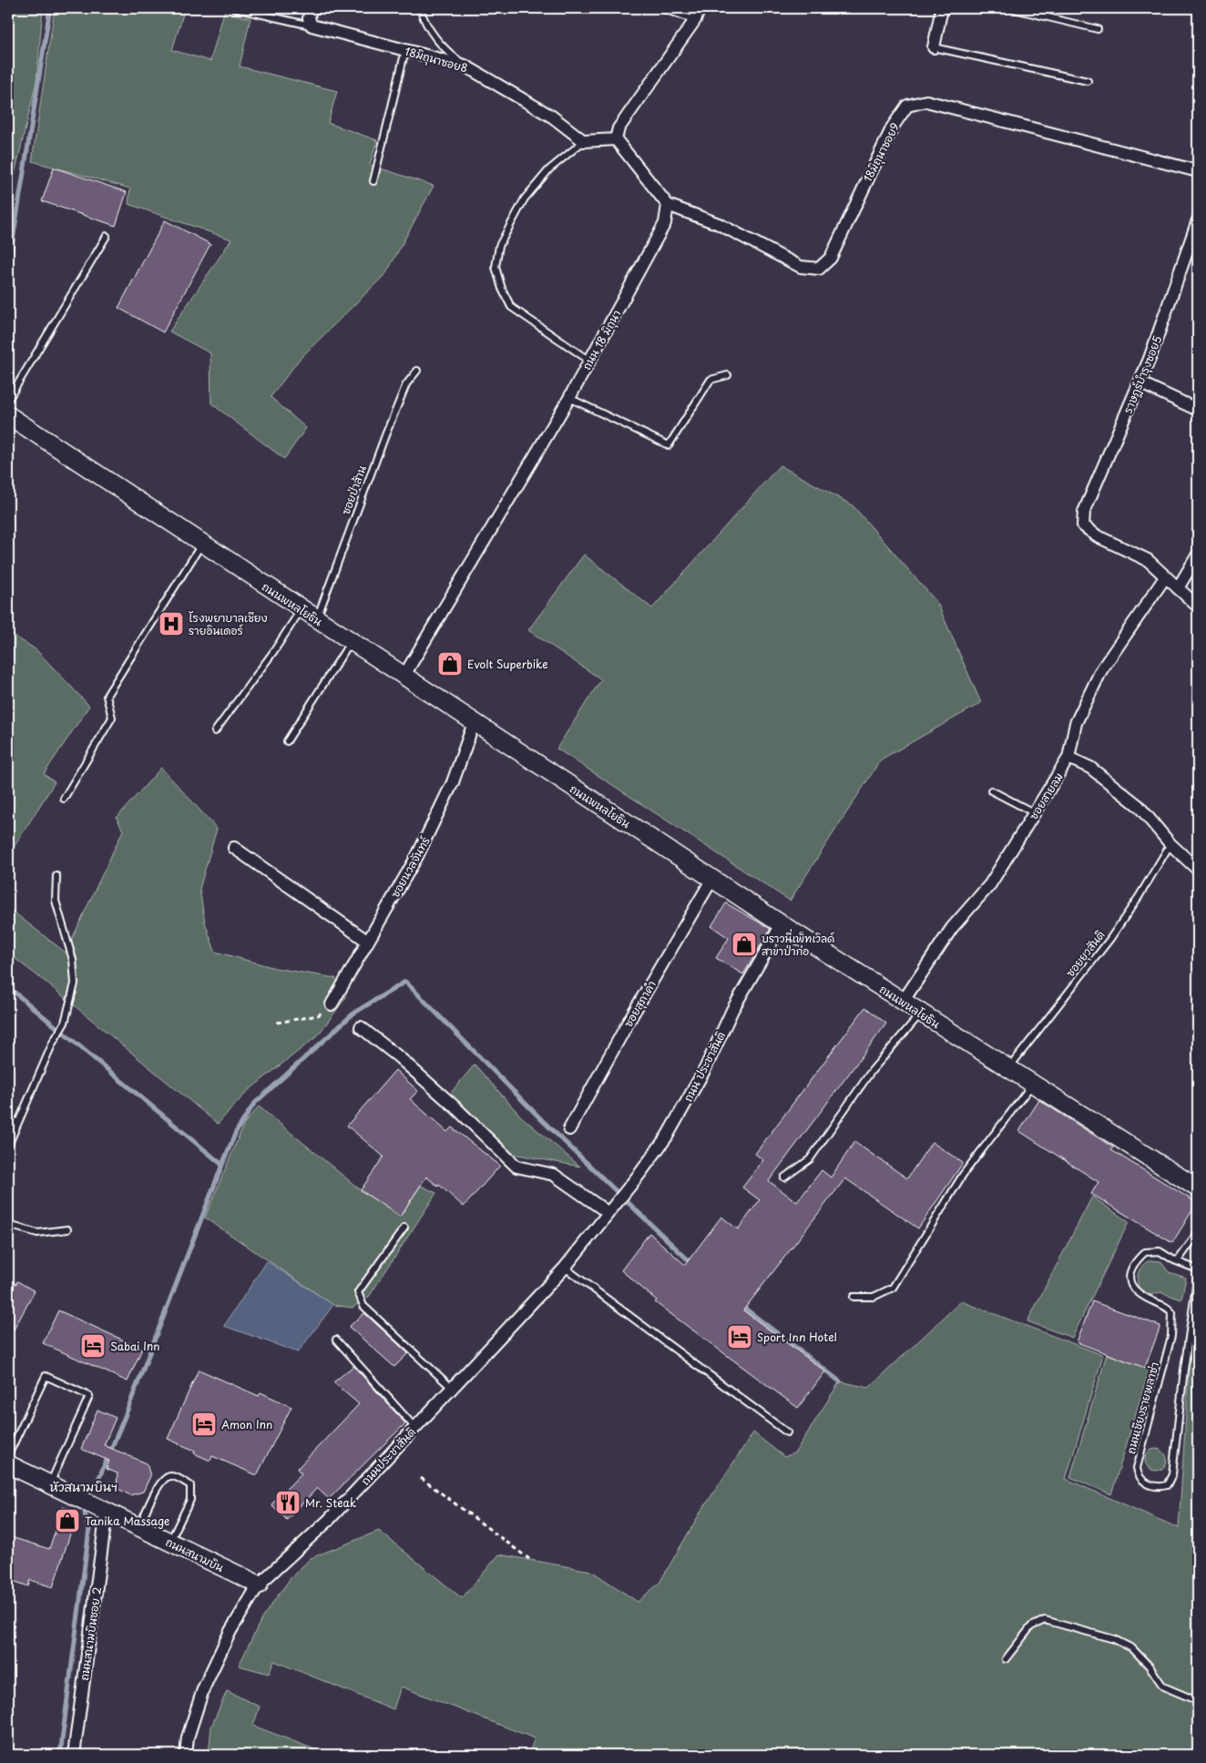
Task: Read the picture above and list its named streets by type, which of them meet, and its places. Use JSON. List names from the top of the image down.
{
  "streets": {
    "main road": ["ถนนพหลโยธิน", "ถนนสนามบิน"],
    "street": [
      "18มิถุนาซอย8",
      "18มิถุนาซอย9",
      "ถนน 18 มิถุนา",
      "ราษฎร์บำรุงซอย5",
      "ซอยสายลม",
      "ซอยนวลจันทร์",
      "ซอยสุภาคำ",
      "ถนน ประชาสันติ",
      "ถนนประชาสันติ",
      "ถนนสนามบินซอย 2"
    ],
    "lane": ["ซอยป่าส้าน", "ซอยยุวสันติ", "ถนนเชียงรายพลาซ่า"]
  },
  "crossings": [
    ["18มิถุนาซอย9", "ถนน 18 มิถุนา"],
    ["ถนน 18 มิถุนา", "ถนนพหลโยธิน"],
    ["ราษฎร์บำรุงซอย5", "ซอยสายลม"],
    ["ซอยป่าส้าน", "ถนนพหลโยธิน"],
    ["ถนนพหลโยธิน", "ซอยสายลม"],
    ["ถนนพหลโยธิน", "ซอยนวลจันทร์"],
    ["ถนนพหลโยธิน", "ซอยยุวสันติ"],
    ["ถนนพหลโยธิน", "ซอยสุภาคำ"],
    ["ถนนพหลโยธิน", "ถนน ประชาสันติ"],
    ["ถนน ประชาสันติ", "ถนนประชาสันติ"],
    ["ถนนประชาสันติ", "ถนนสนามบิน"],
    ["ถนนสนามบิน", "ถนนสนามบินซอย 2"]
  ],
  "districts": ["หัวสนามบินฯ"],
  "places": {
    "hospital": ["โรงพยาบาลเชียง รายอินเดอร์"],
    "shop": ["Evolt Superbike", "บราวนี่เพ็ทเวิลด์ สาขาป่าก่อ", "Tanika Massage"],
    "hotel": ["Sport Inn Hotel", "Sabai Inn", "Amon Inn"],
    "restaurant": ["Mr. Steak"]
  }
}
